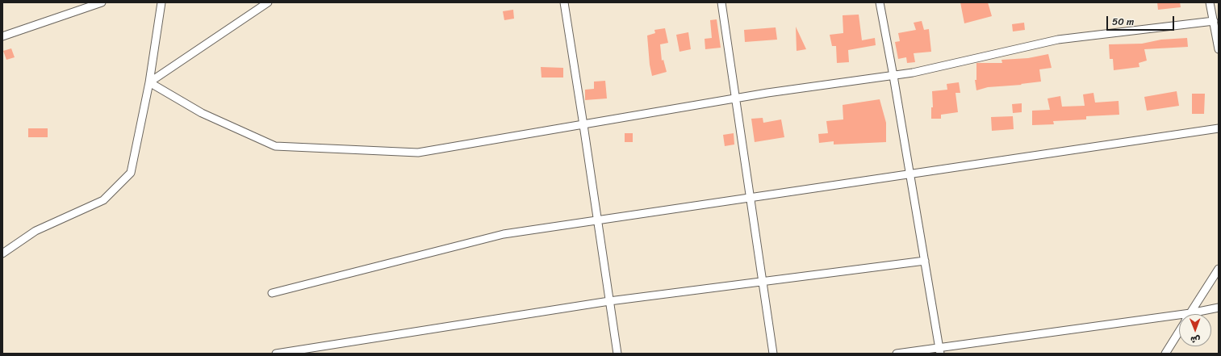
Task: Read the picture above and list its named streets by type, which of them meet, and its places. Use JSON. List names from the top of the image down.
{
  "scale_bar": "50 m",
  "north": "bottom"
}
